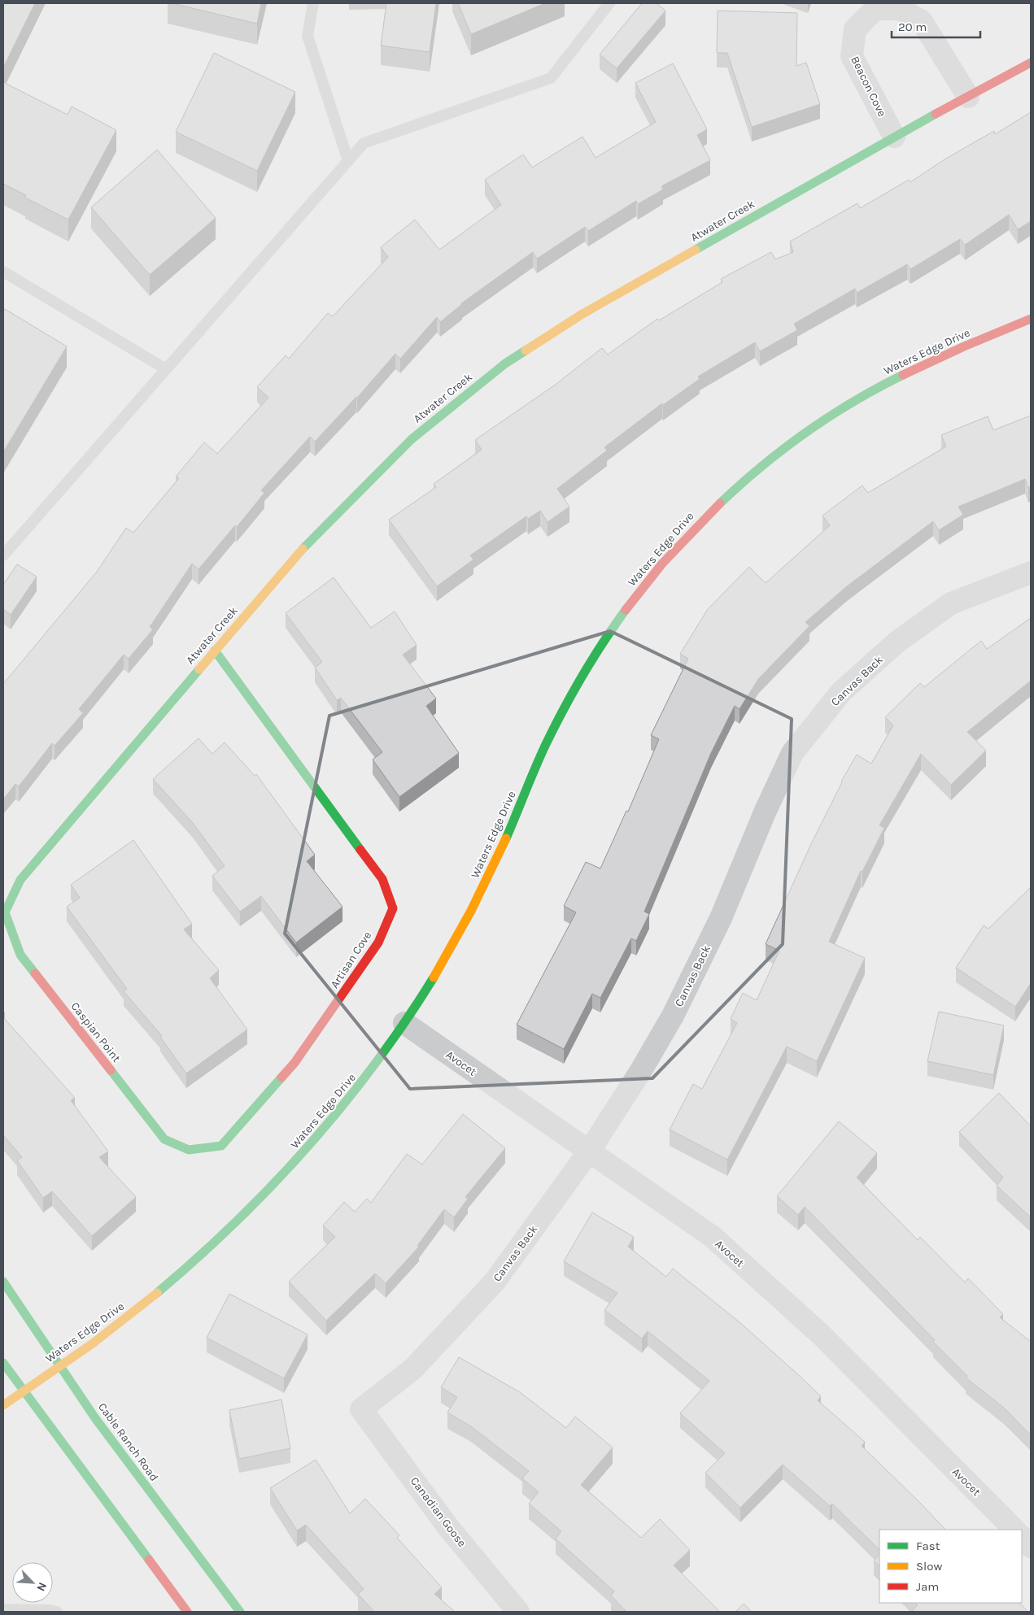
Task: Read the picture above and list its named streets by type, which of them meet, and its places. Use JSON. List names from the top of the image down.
{
  "streets": {
    "street": [
      "Beacon Cove",
      "Atwater Creek",
      "Waters Edge Drive",
      "Canvas Back",
      "Artisan Cove",
      "Caspian Point",
      "Avocet",
      "Cable Ranch Road",
      "Canadian Goose"
    ]
  },
  "crossings": [
    ["Beacon Cove", "Atwater Creek"],
    ["Atwater Creek", "Artisan Cove"],
    ["Atwater Creek", "Caspian Point"],
    ["Waters Edge Drive", "Avocet"],
    ["Waters Edge Drive", "Cable Ranch Road"],
    ["Canvas Back", "Avocet"],
    ["Canvas Back", "Canadian Goose"],
    ["Artisan Cove", "Caspian Point"]
  ],
  "legend": ["Fast", "Slow", "Jam"],
  "scale_bar": "20 m",
  "north": "bottom right"
}
